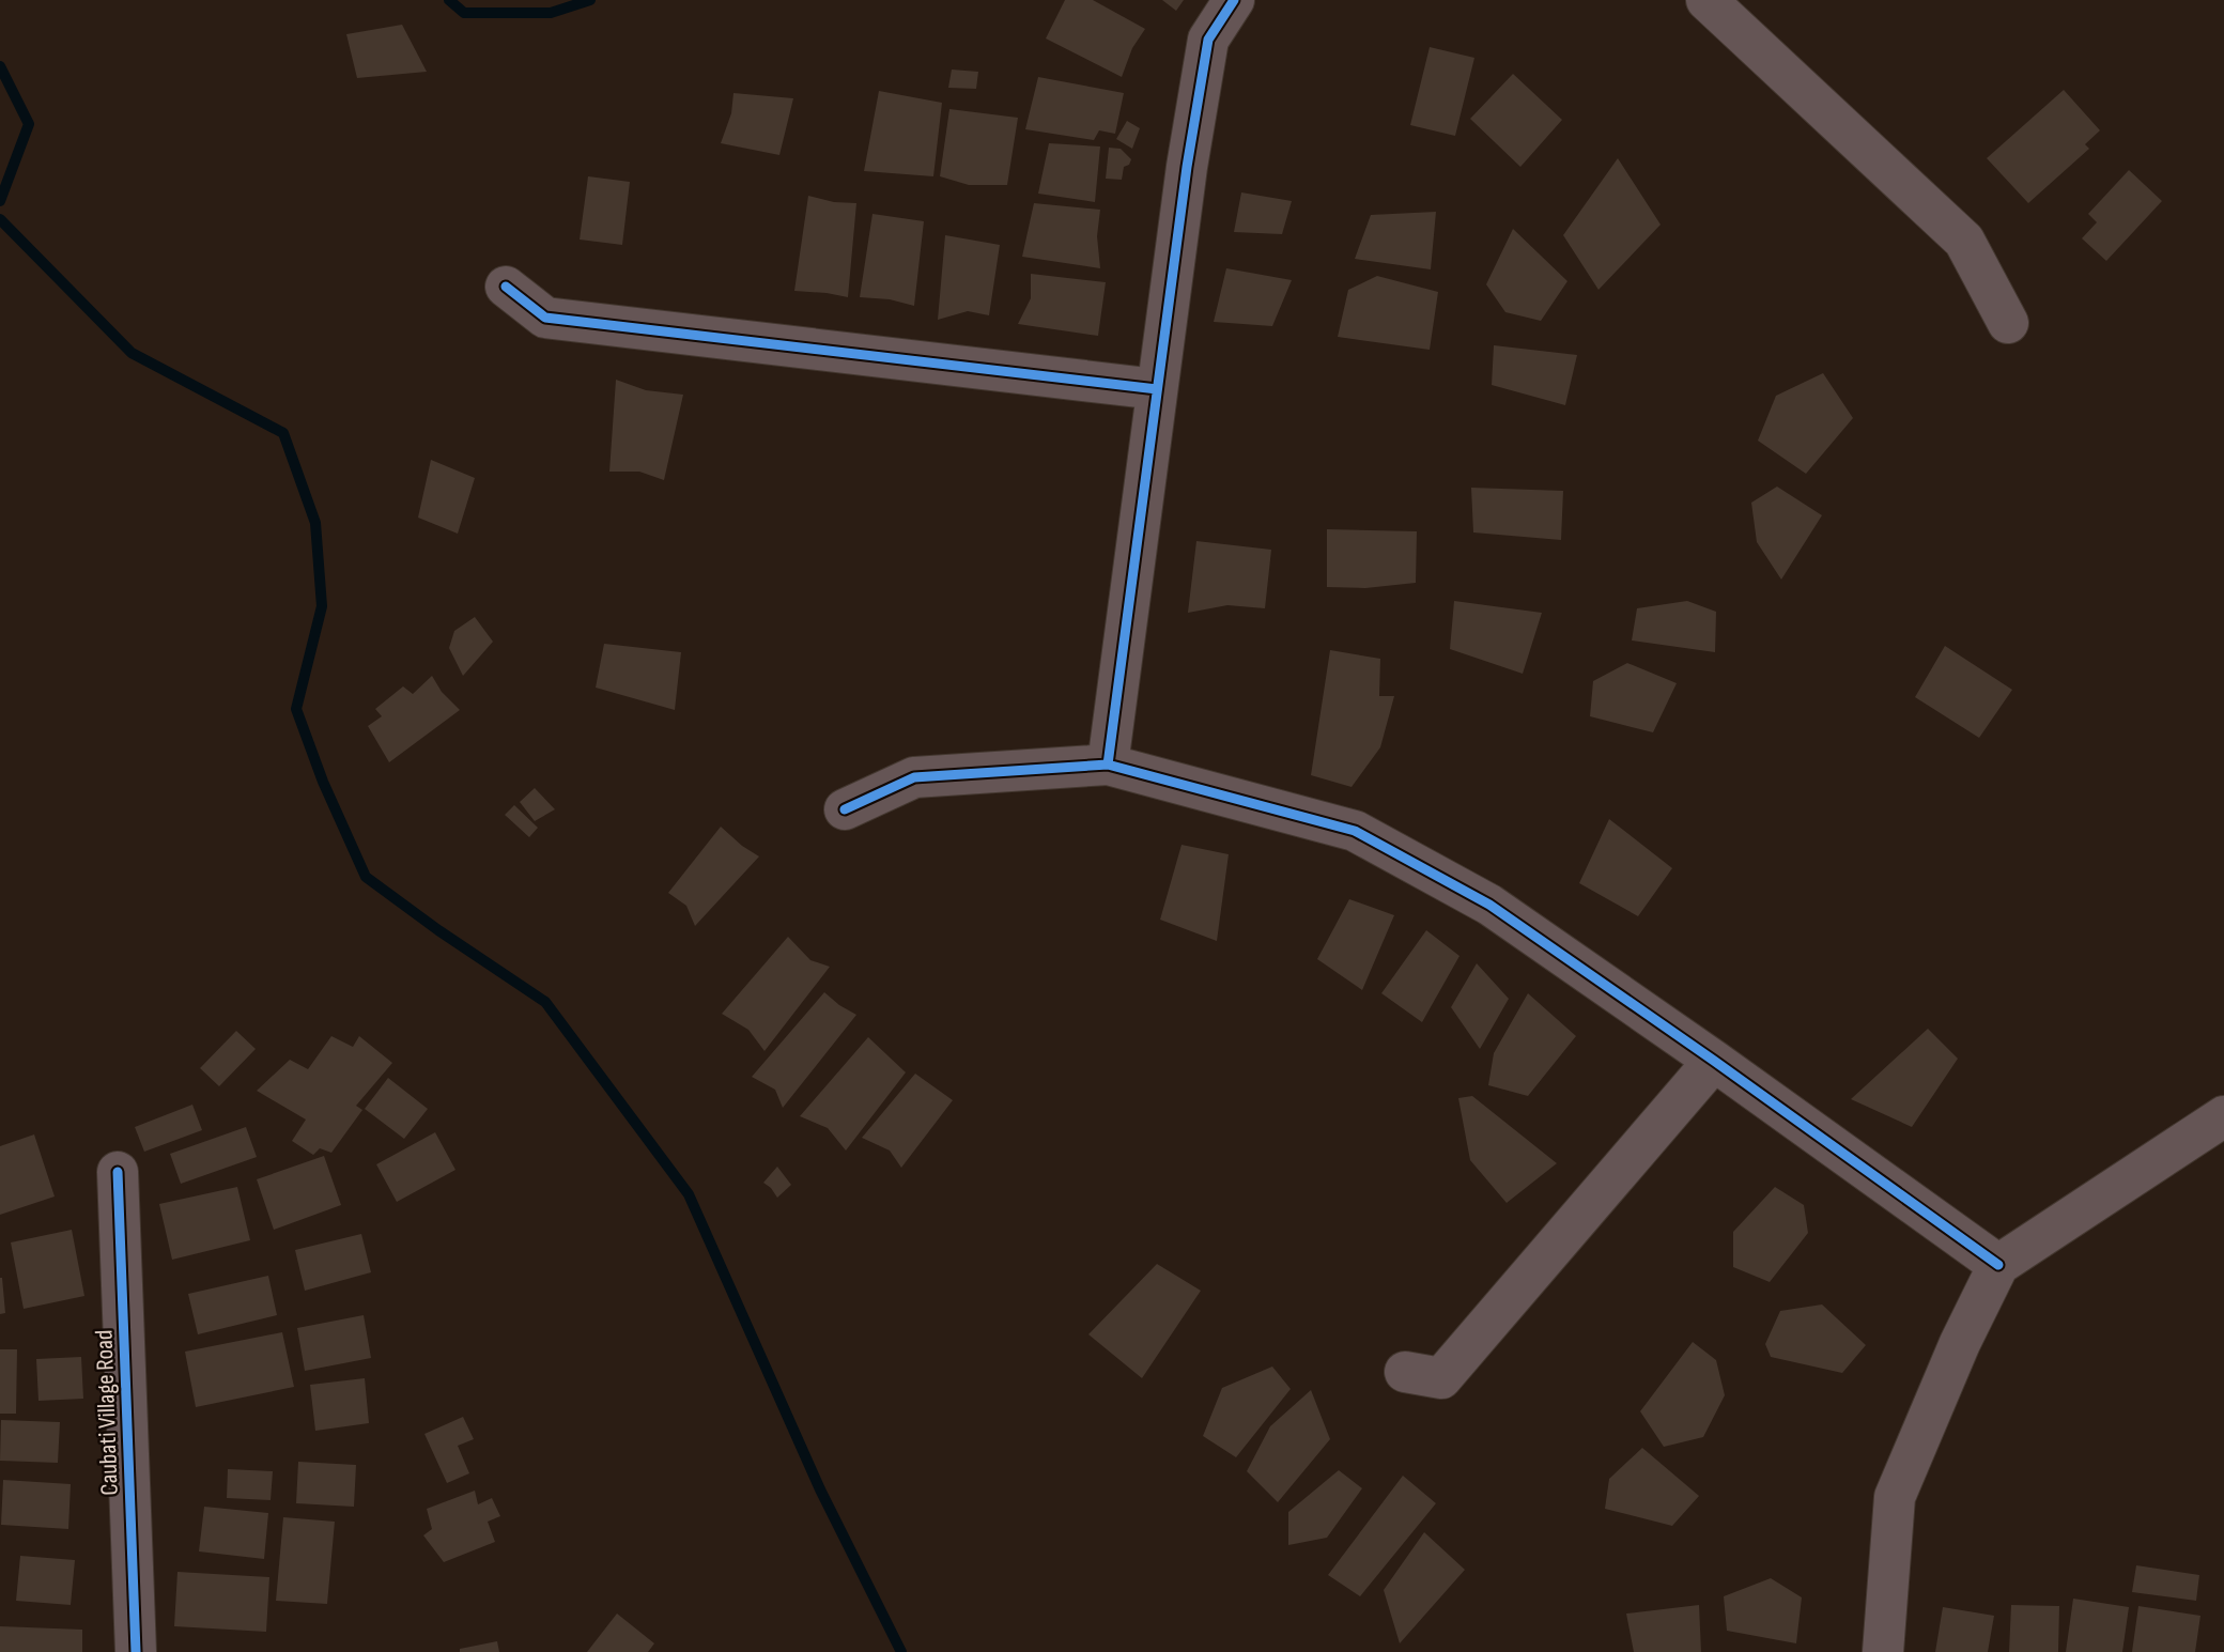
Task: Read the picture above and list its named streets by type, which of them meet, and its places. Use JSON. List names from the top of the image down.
{
  "streets": {
    "street": ["Caubati Village Road"]
  }
}
